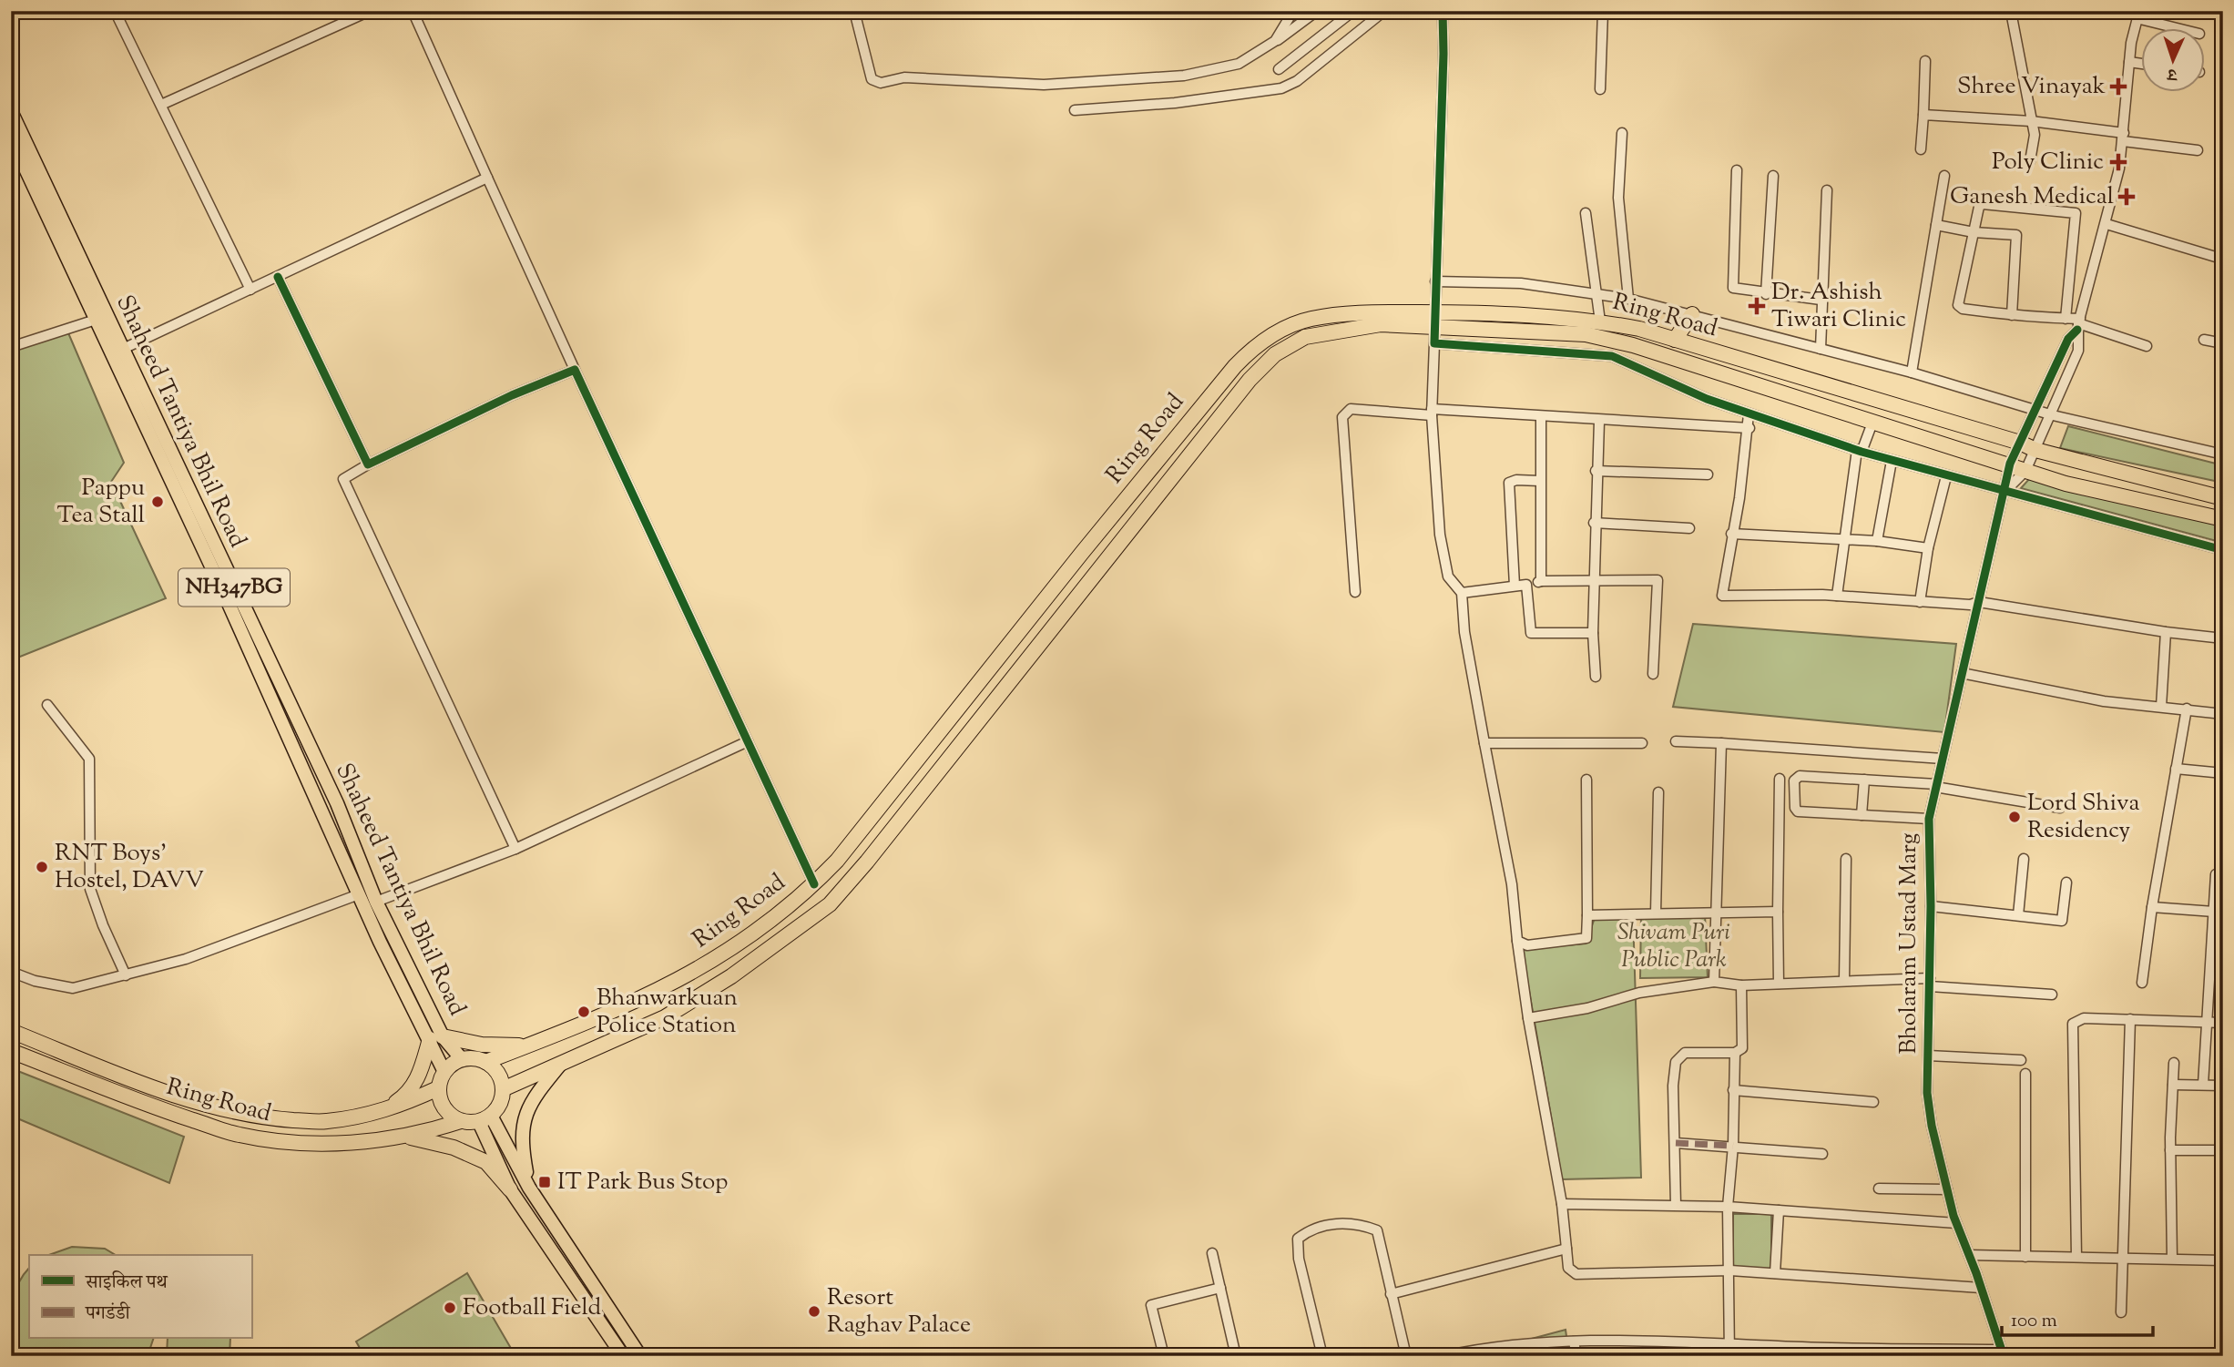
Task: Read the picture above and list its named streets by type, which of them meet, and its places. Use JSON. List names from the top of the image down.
{
  "streets": {
    "highway": ["Ring Road"],
    "main road": ["Shaheed Tantiya Bhil Road", "NH347BG"],
    "street": ["Bholaram Ustad Marg"]
  },
  "crossings": [
    ["Ring Road", "Shaheed Tantiya Bhil Road"],
    ["Ring Road", "Bholaram Ustad Marg"]
  ],
  "parks": ["Shivam Puri Public Park"],
  "places": {
    "health": [
      "Shree Vinayak",
      "Poly Clinic",
      "Ganesh Medical",
      "Dr. Ashish Tiwari Clinic"
    ],
    "other": [
      "Pappu Tea Stall",
      "Lord Shiva Residency",
      "RNT Boys' Hostel, DAVV",
      "Bhanwarkuan Police Station",
      "Football Field",
      "Resort Raghav Palace"
    ],
    "transit": ["IT Park Bus Stop"]
  },
  "legend": ["साइकिल पथ", "पगडंडी"],
  "scale_bar": "100 m",
  "north": "bottom"
}
